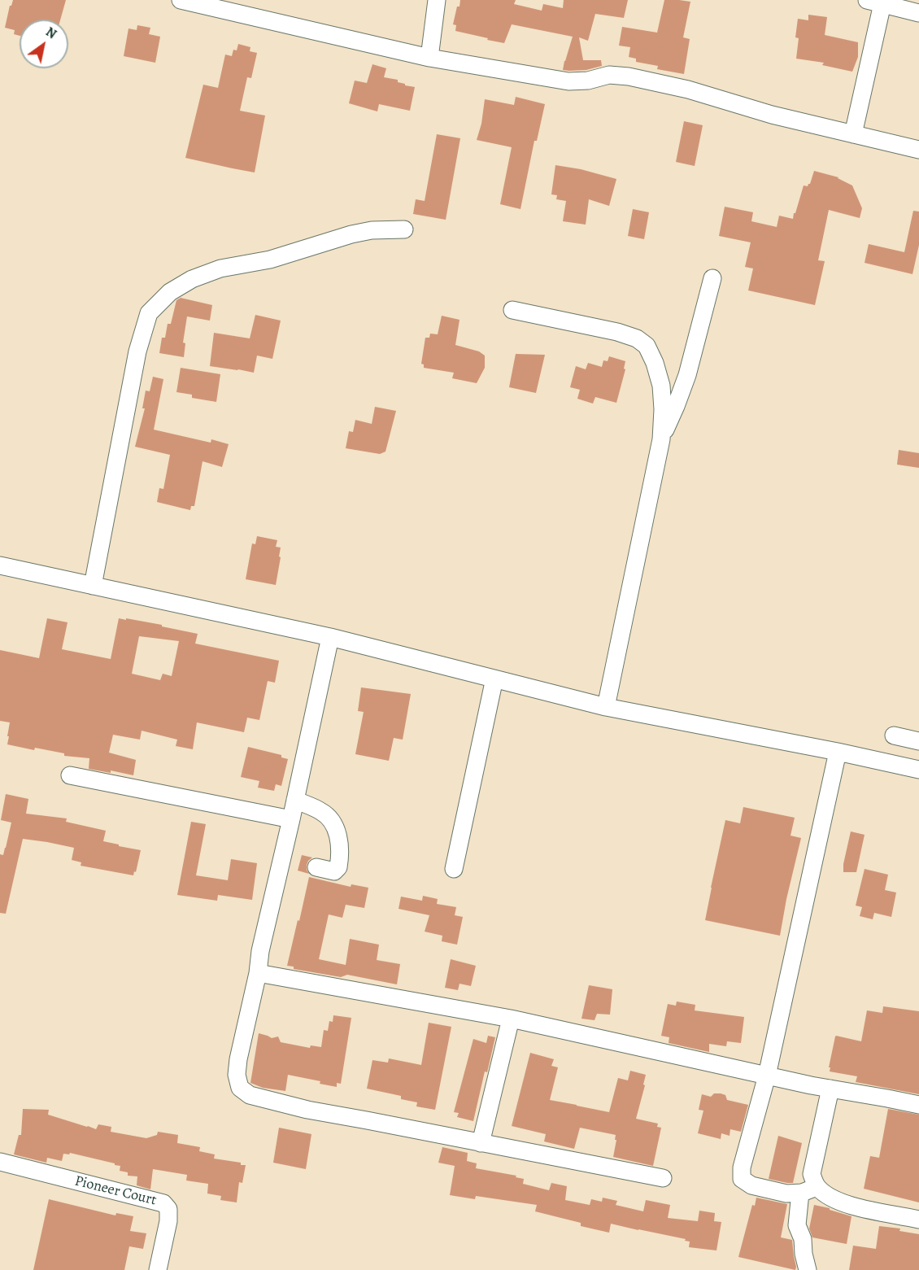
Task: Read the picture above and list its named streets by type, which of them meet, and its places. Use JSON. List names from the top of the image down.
{
  "streets": {
    "street": ["Pioneer Court"]
  },
  "north": "top right"
}
